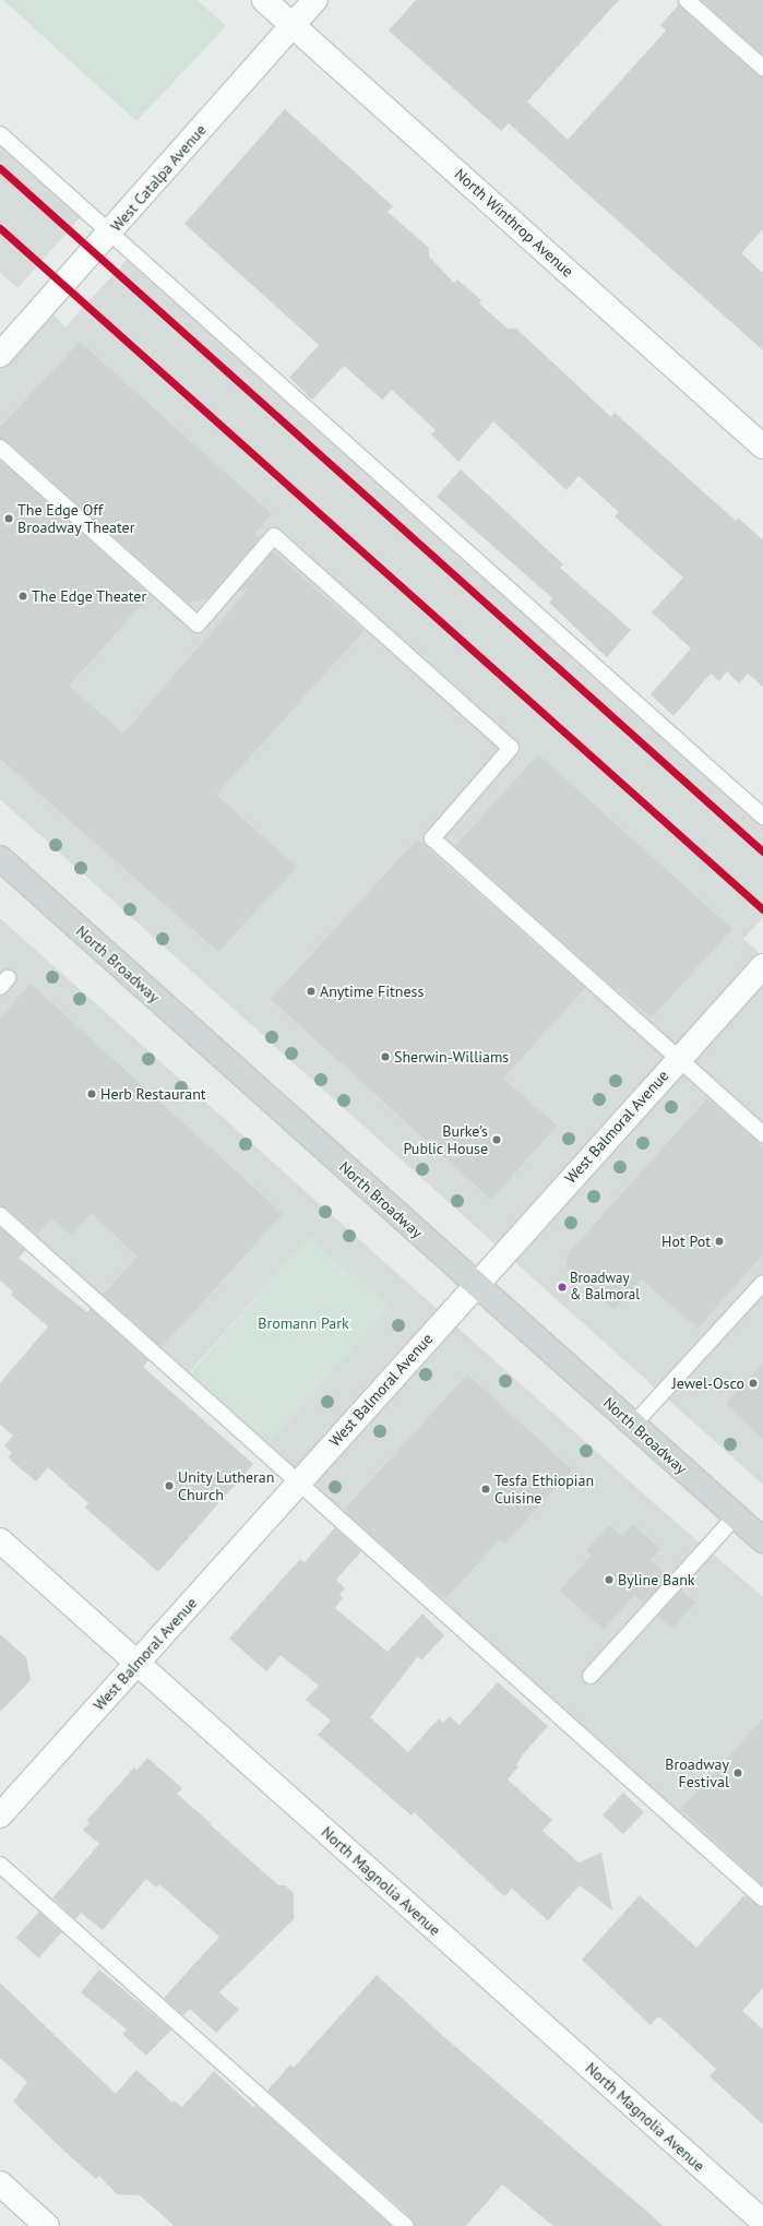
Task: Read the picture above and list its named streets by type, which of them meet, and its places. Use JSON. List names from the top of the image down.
{
  "streets": {
    "main road": ["North Broadway"],
    "street": [
      "West Catalpa Avenue",
      "North Winthrop Avenue",
      "West Balmoral Avenue",
      "North Magnolia Avenue"
    ]
  },
  "crossings": [
    ["West Catalpa Avenue", "North Winthrop Avenue"],
    ["North Broadway", "West Balmoral Avenue"],
    ["West Balmoral Avenue", "North Magnolia Avenue"]
  ],
  "parks": ["Bromann Park"],
  "places": [
    "The Edge Off Broadway Theater",
    "The Edge Theater",
    "Anytime Fitness",
    "Sherwin-Williams",
    "Herb Restaurant",
    "Burke’s Public House",
    "Hot Pot",
    "Broadway & Balmoral",
    "Jewel-Osco",
    "Unity Lutheran Church",
    "Tesfa Ethiopian Cuisine",
    "Byline Bank",
    "Broadway Festival"
  ]
}
